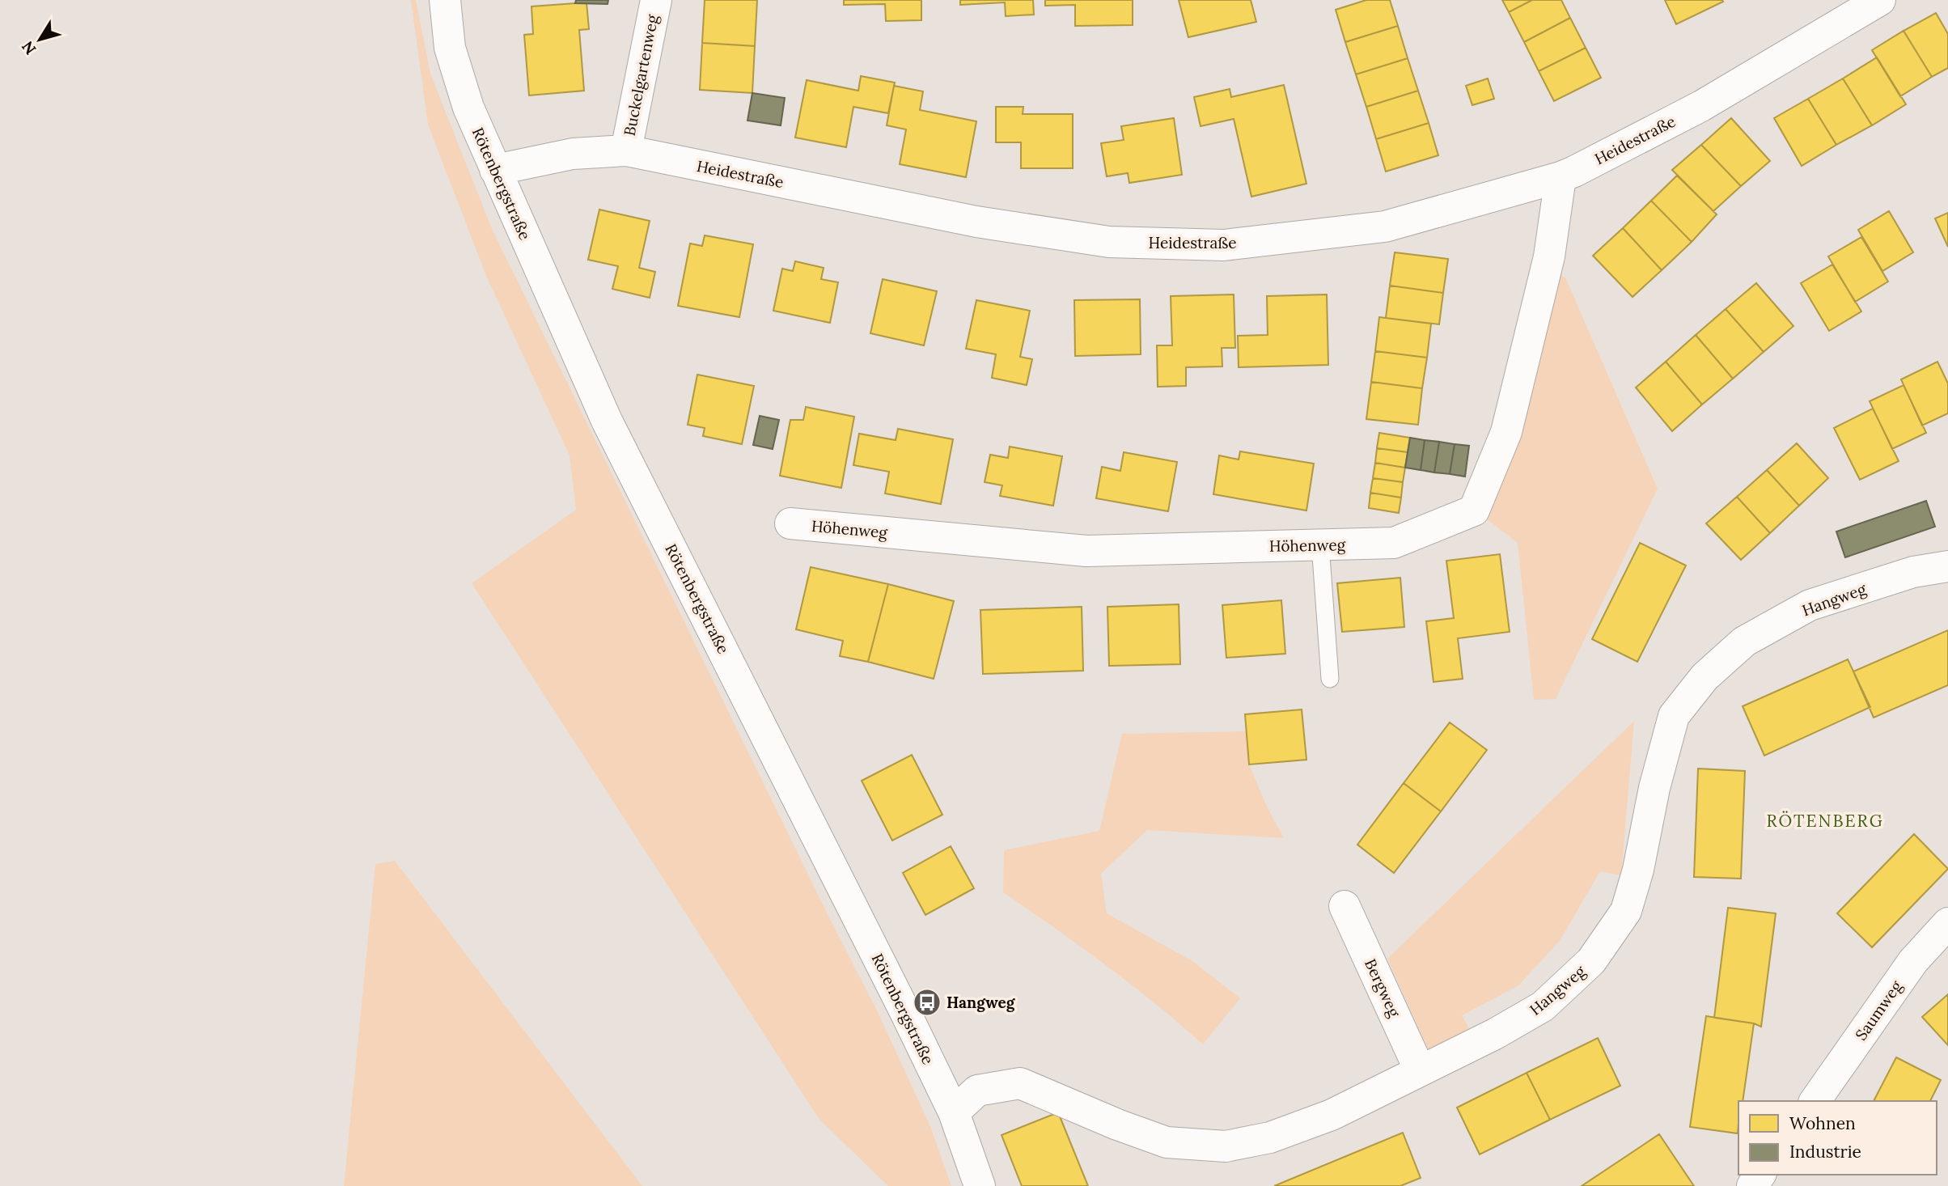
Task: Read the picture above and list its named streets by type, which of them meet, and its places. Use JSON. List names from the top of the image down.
{
  "streets": {
    "street": [
      "Buckelgartenweg",
      "Heidestraße",
      "Rötenbergstraße",
      "Höhenweg",
      "Hangweg",
      "Bergweg",
      "Saumweg"
    ]
  },
  "crossings": [
    ["Buckelgartenweg", "Heidestraße"],
    ["Heidestraße", "Rötenbergstraße"],
    ["Heidestraße", "Höhenweg"],
    ["Rötenbergstraße", "Hangweg"],
    ["Hangweg", "Bergweg"]
  ],
  "districts": ["RÖTENBERG"],
  "places": {
    "bus stop": ["Hangweg"]
  },
  "legend": ["Wohnen", "Industrie"],
  "north": "bottom left"
}
